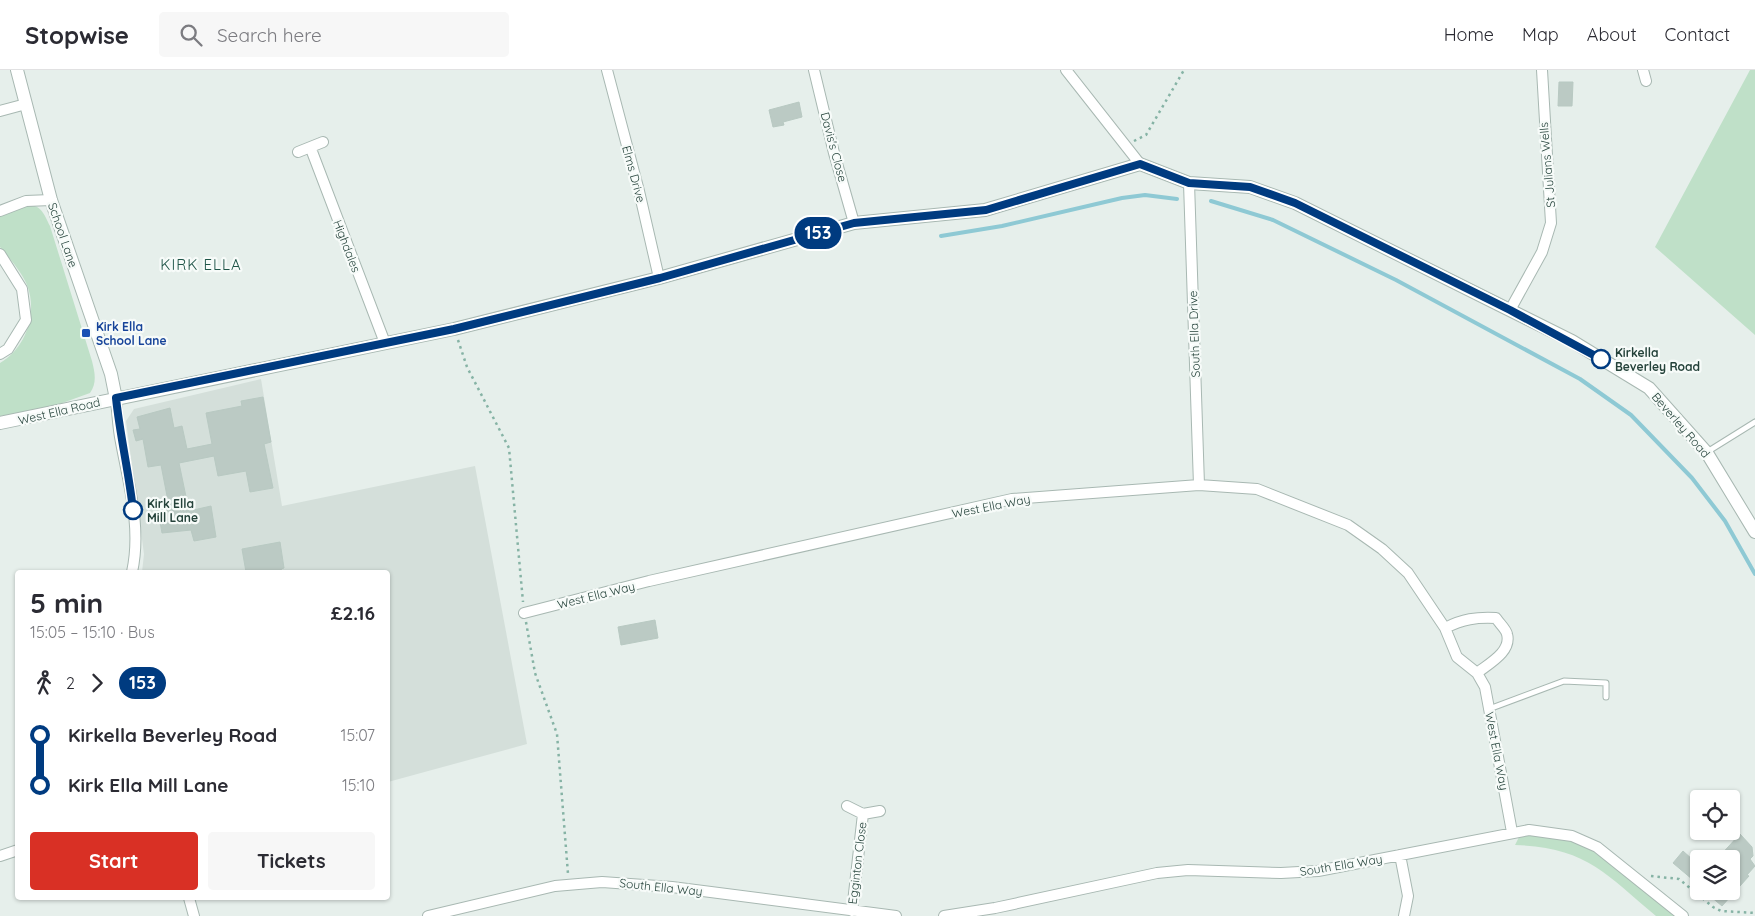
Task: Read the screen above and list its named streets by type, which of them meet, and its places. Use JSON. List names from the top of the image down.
{
  "streets": {
    "street": [
      "Davis's Close",
      "St Julians Wells",
      "Elms Drive",
      "School Lane",
      "Highdales",
      "South Ella Drive",
      "West Ella Road",
      "Beverley Road",
      "West Ella Way",
      "Egginton Close",
      "South Ella Way"
    ]
  },
  "crossings": [
    ["Davis's Close", "West Ella Road"],
    ["St Julians Wells", "Beverley Road"],
    ["Elms Drive", "West Ella Road"],
    ["School Lane", "West Ella Road"],
    ["Highdales", "West Ella Road"],
    ["South Ella Drive", "Beverley Road"],
    ["South Ella Drive", "West Ella Way"],
    ["West Ella Road", "Beverley Road"],
    ["West Ella Way", "South Ella Way"],
    ["Egginton Close", "South Ella Way"]
  ],
  "districts": ["KIRK ELLA"],
  "places": {
    "transit": ["Kirk Ella School Lane"],
    "other": ["Kirkella Beverley Road", "Kirk Ella Mill Lane"]
  },
  "lines": ["bus line 153"],
  "page": {
    "header": "Stopwise",
    "search": "Search here",
    "nav": [
      "Home",
      "Map",
      "About",
      "Contact"
    ],
    "on_map": "153",
    "heading": ["5 min", "15:05 – 15:10 · Bus", "£2.16"],
    "legs": ["2", "153"],
    "list": [
      {
        "name": "Kirkella Beverley Road",
        "value": "15:07"
      },
      {
        "name": "Kirk Ella Mill Lane",
        "value": "15:10"
      }
    ],
    "buttons": ["Start", "Tickets"]
  }
}
